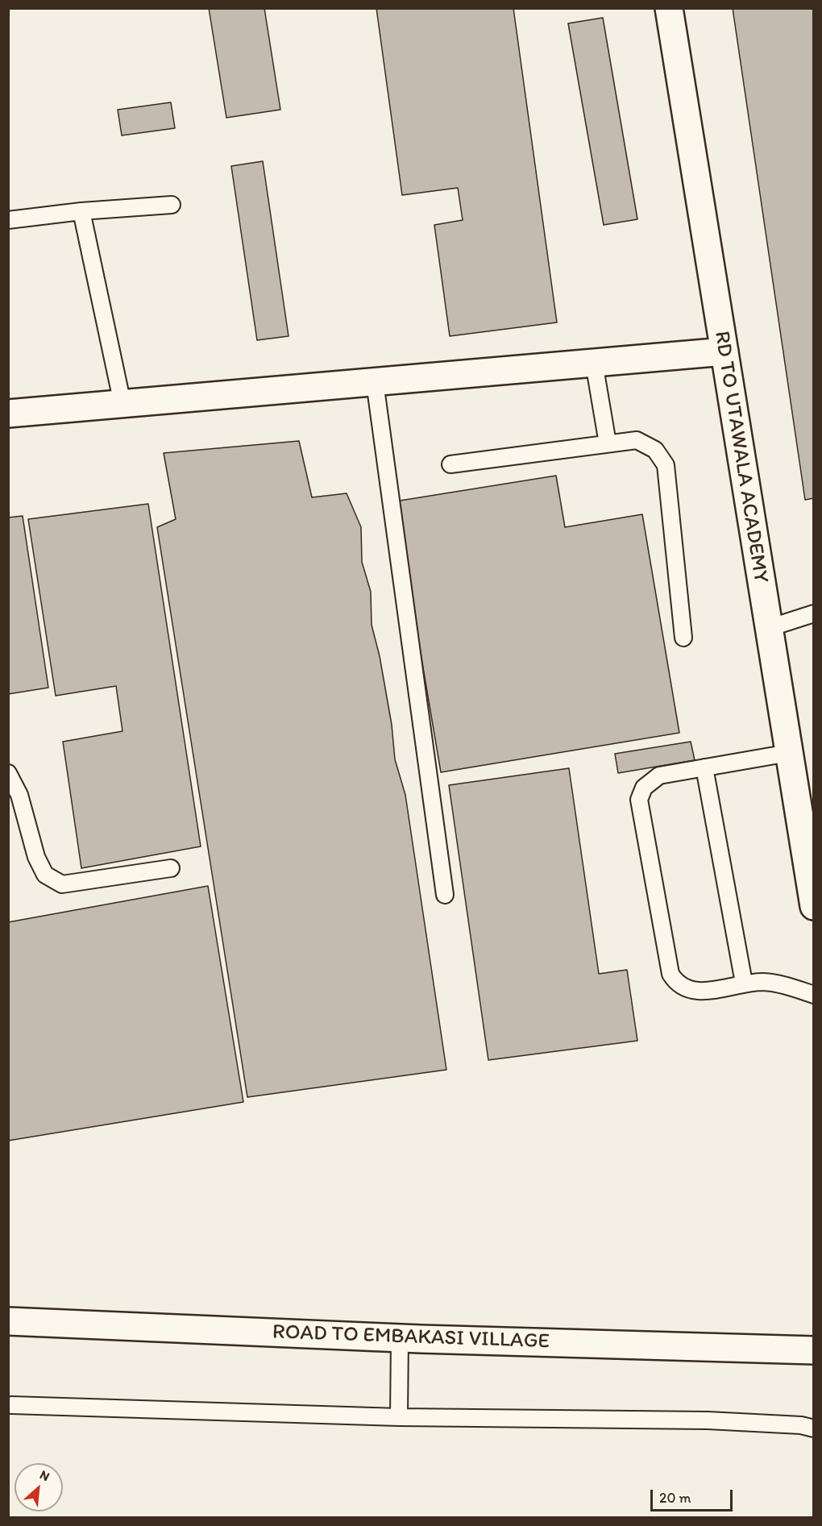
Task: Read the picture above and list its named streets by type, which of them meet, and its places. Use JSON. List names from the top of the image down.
{
  "streets": {
    "street": ["RD TO UTAWALA ACADEMY", "ROAD TO EMBAKASI VILLAGE"]
  },
  "scale_bar": "20 m",
  "north": "top right"
}
